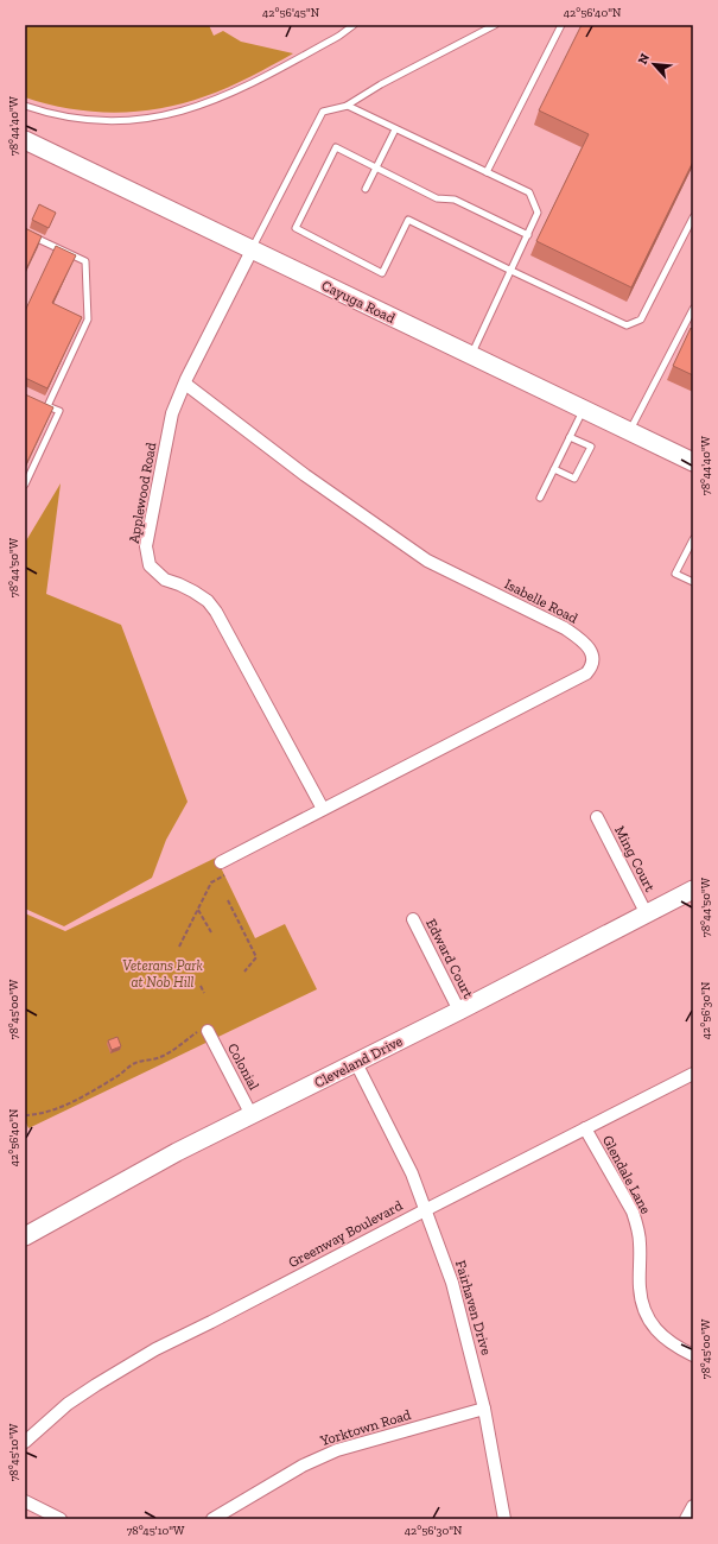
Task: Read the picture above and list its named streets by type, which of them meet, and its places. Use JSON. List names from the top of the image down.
{
  "streets": {
    "street": [
      "Cayuga Road",
      "Applewood Road",
      "Isabelle Road",
      "Ming Court",
      "Edward Court",
      "Cleveland Drive",
      "Colonial",
      "Glendale Lane",
      "Greenway Boulevard",
      "Fairhaven Drive",
      "Yorktown Road"
    ]
  },
  "crossings": [
    ["Cayuga Road", "Applewood Road"],
    ["Applewood Road", "Isabelle Road"],
    ["Ming Court", "Cleveland Drive"],
    ["Edward Court", "Cleveland Drive"],
    ["Cleveland Drive", "Colonial"],
    ["Cleveland Drive", "Fairhaven Drive"],
    ["Glendale Lane", "Greenway Boulevard"],
    ["Greenway Boulevard", "Fairhaven Drive"],
    ["Fairhaven Drive", "Yorktown Road"]
  ],
  "parks": ["Veterans Park at Nob Hill"],
  "north": "top left",
  "coordinates": [
    "42°56'45\"N",
    "42°56'40\"N",
    "78°44'40\"W",
    "78°44'50\"W",
    "78°45'00\"W",
    "42°56'30\"N",
    "78°45'10\"W"
  ]
}
